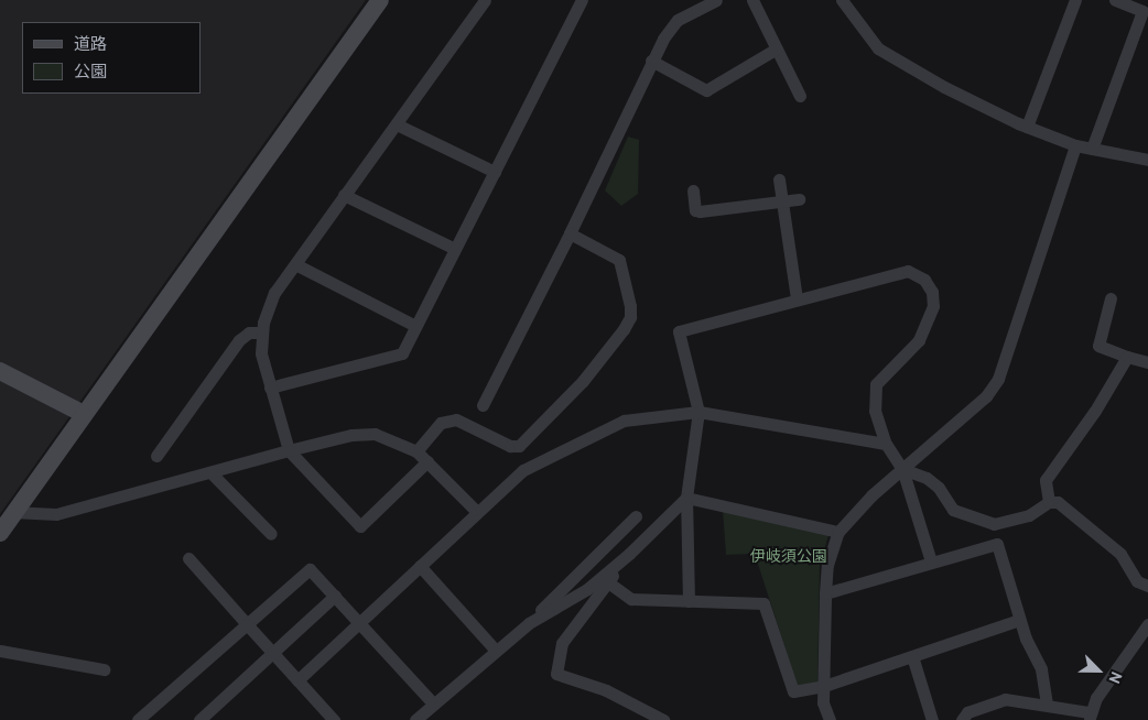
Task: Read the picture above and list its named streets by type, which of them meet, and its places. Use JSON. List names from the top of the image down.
{
  "parks": ["伊岐須公園"],
  "legend": ["道路", "公園"],
  "north": "bottom right"
}
